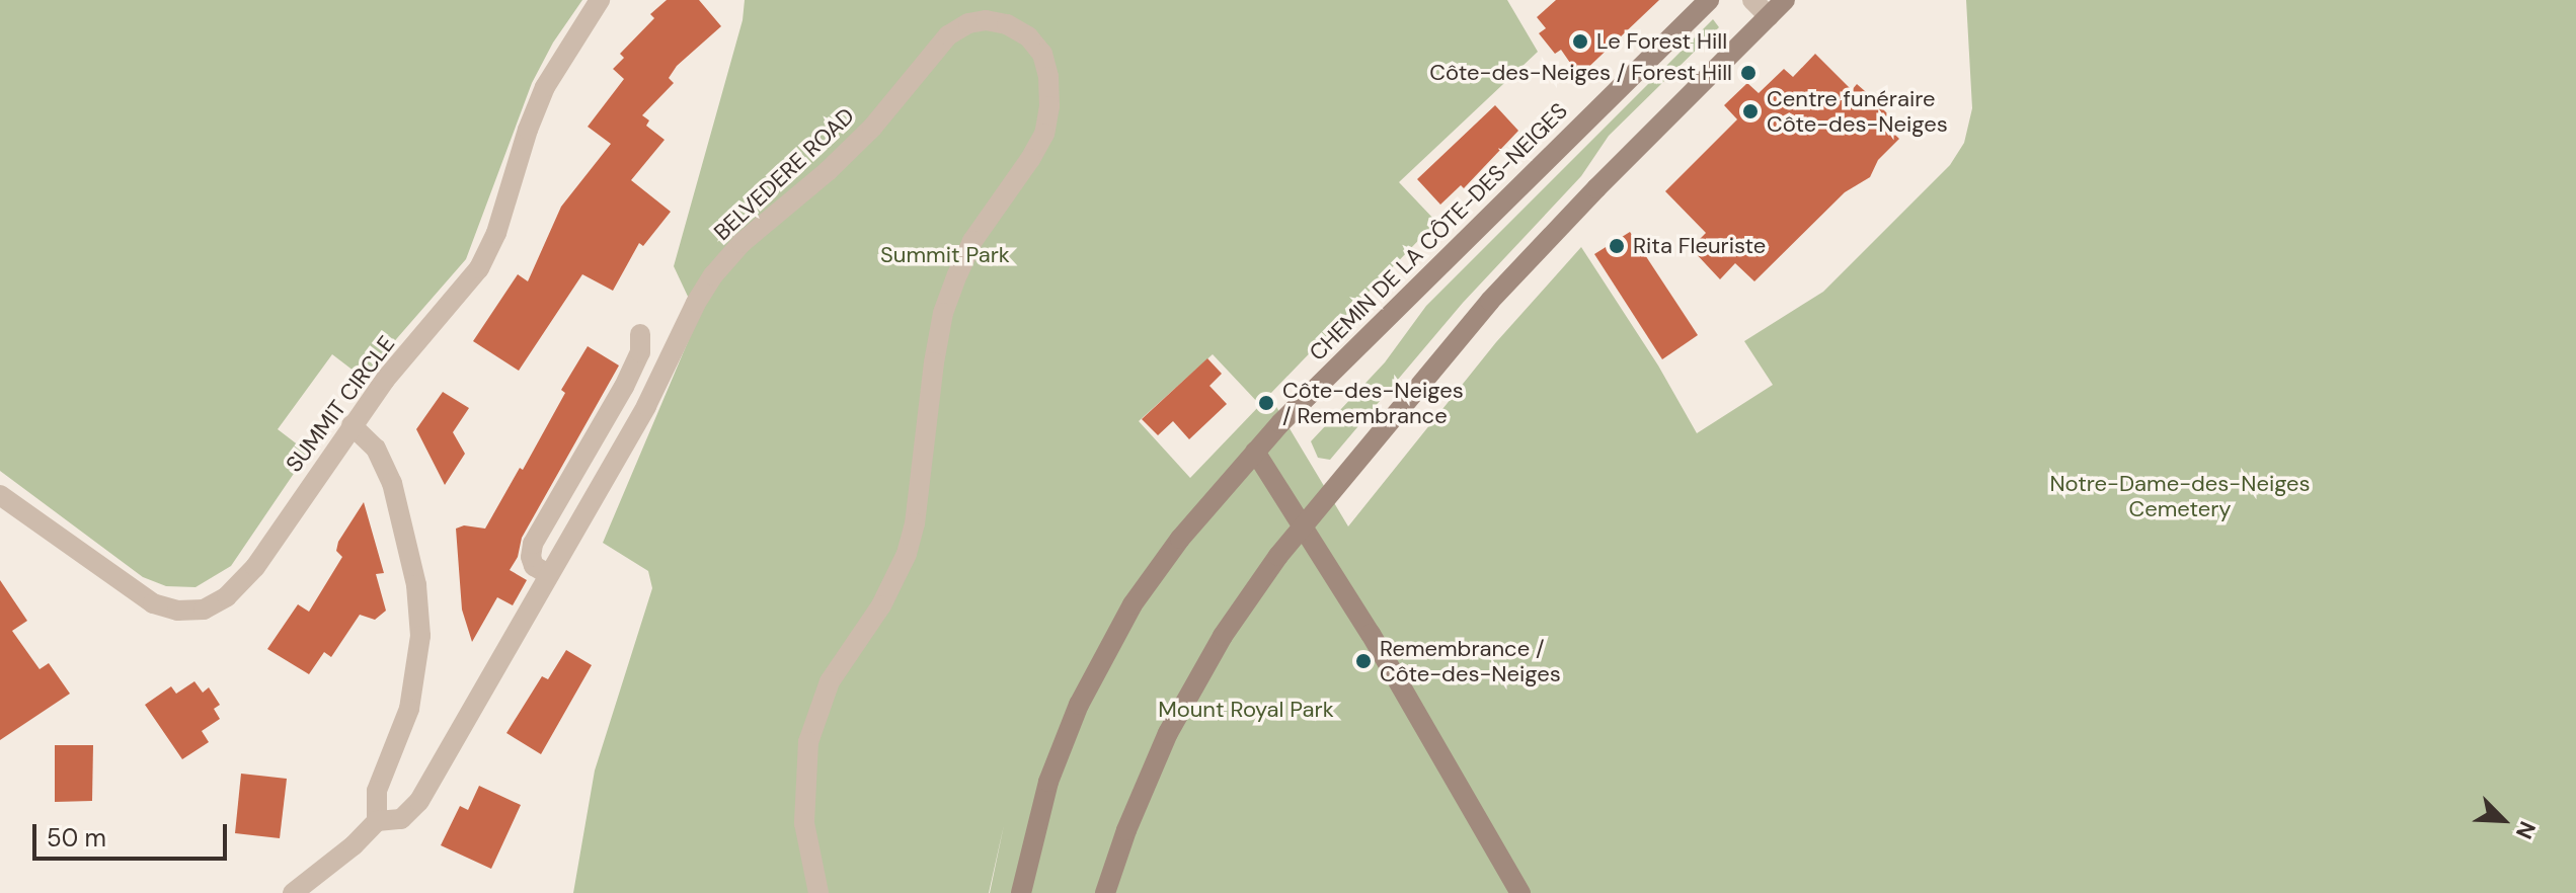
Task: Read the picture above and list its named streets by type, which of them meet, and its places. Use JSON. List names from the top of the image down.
{
  "streets": {
    "main road": ["CHEMIN DE LA CÔTE-DES-NEIGES"],
    "street": ["BELVEDERE ROAD", "SUMMIT CIRCLE"]
  },
  "parks": ["Summit Park", "Notre-Dame-des-Neiges Cemetery", "Mount Royal Park"],
  "places": [
    "Le Forest Hill",
    "Côte-des-Neiges / Forest Hill",
    "Centre funéraire Côte-des-Neiges",
    "Rita Fleuriste",
    "Côte-des-Neiges / Remembrance",
    "Remembrance / Côte-des-Neiges"
  ],
  "scale_bar": "50 m",
  "north": "bottom right"
}
